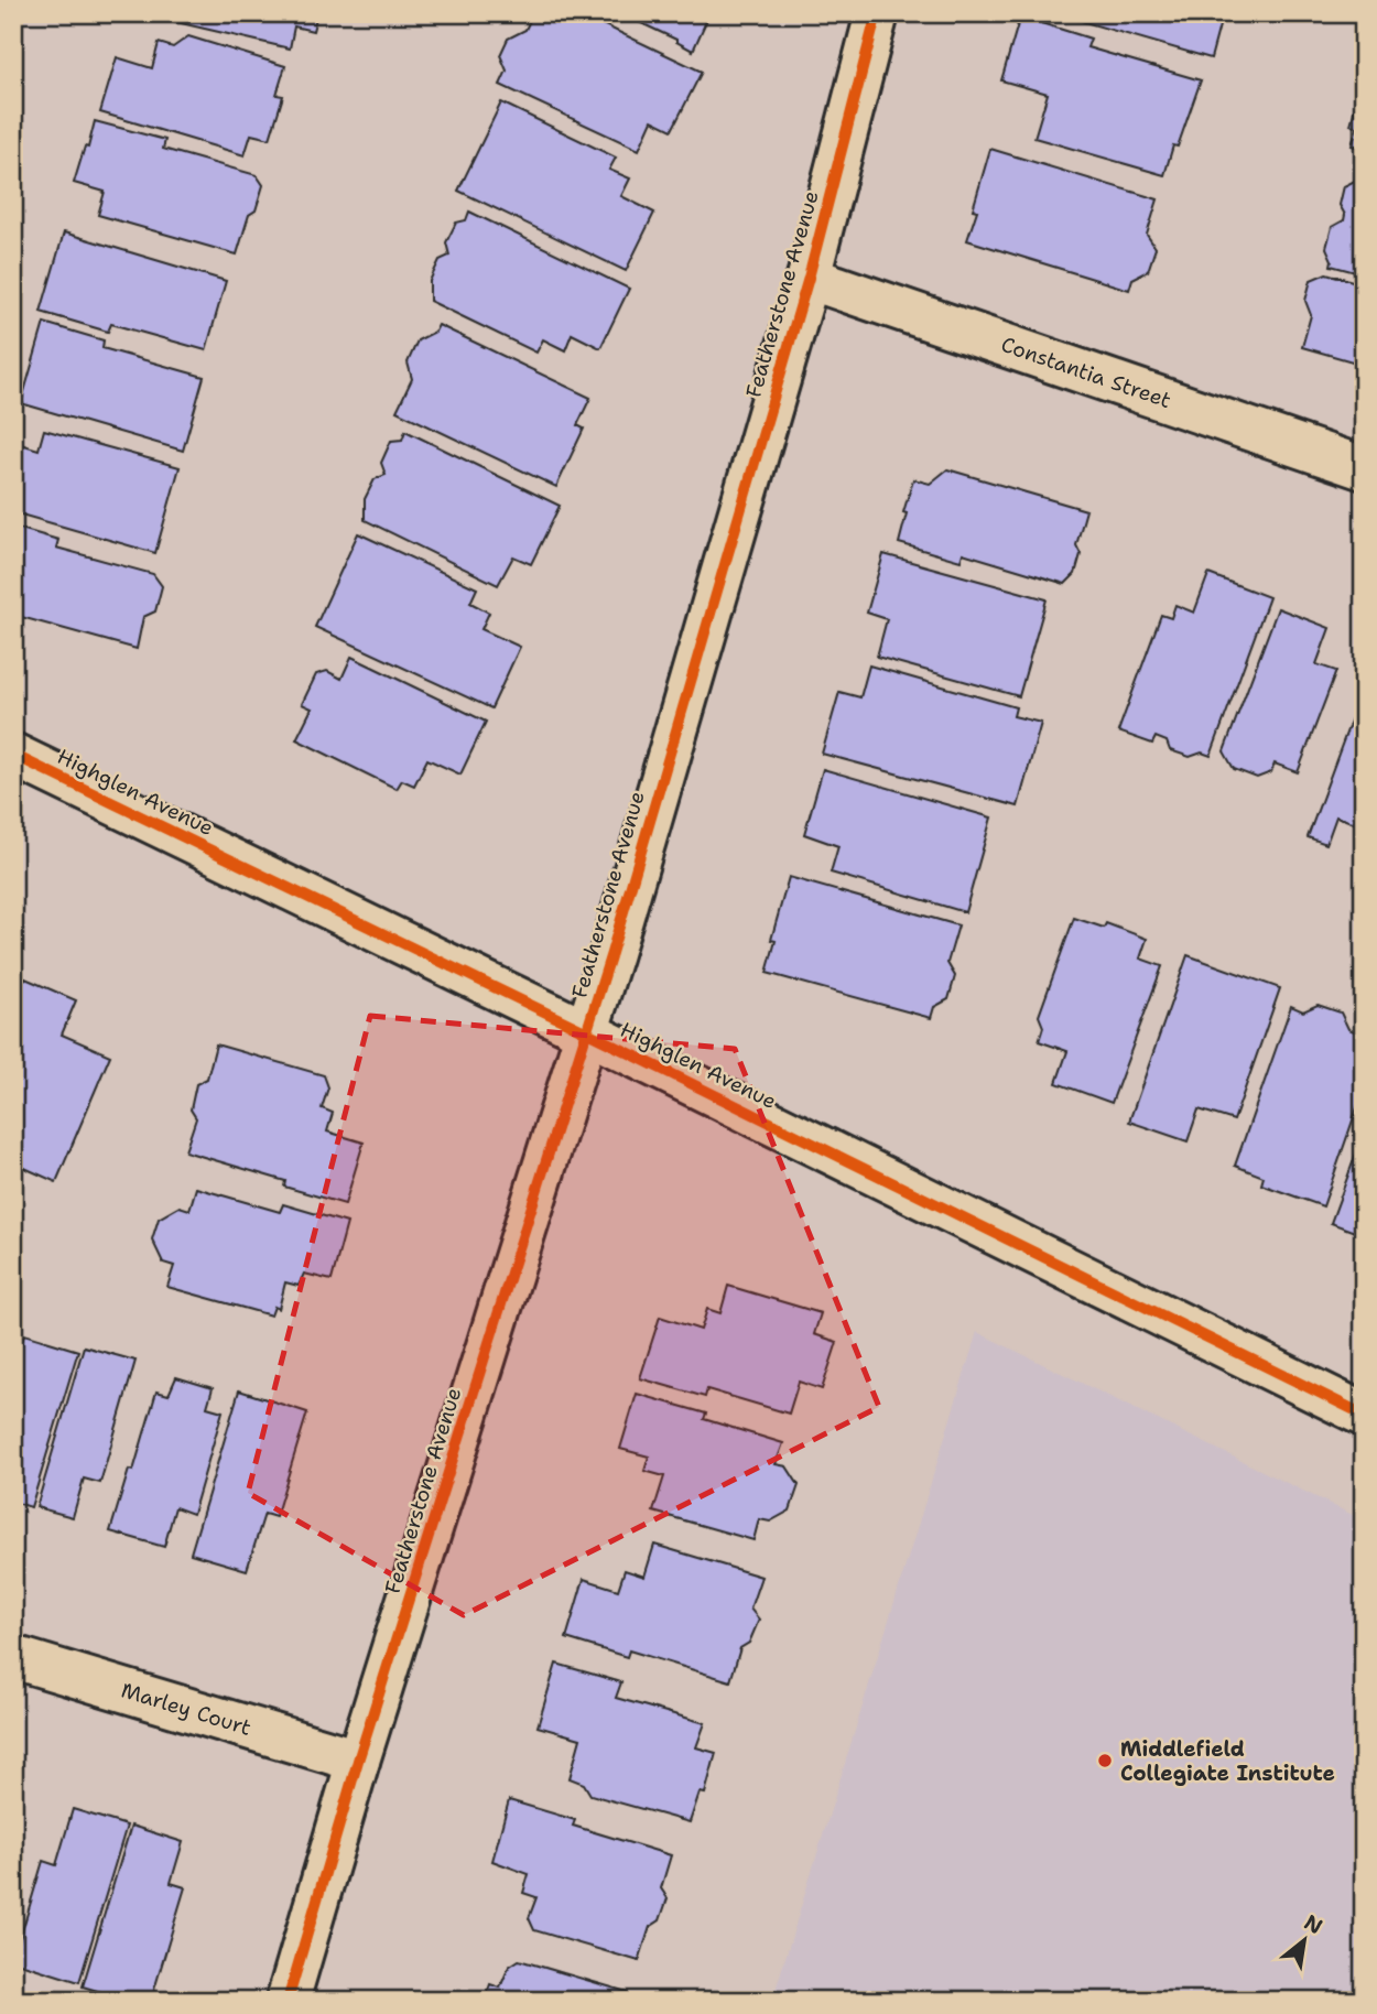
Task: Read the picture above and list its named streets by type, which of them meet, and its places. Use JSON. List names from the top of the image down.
{
  "streets": {
    "street": [
      "Featherstone Avenue",
      "Constantia Street",
      "Highglen Avenue",
      "Marley Court"
    ]
  },
  "crossings": [
    ["Featherstone Avenue", "Constantia Street"],
    ["Featherstone Avenue", "Highglen Avenue"],
    ["Featherstone Avenue", "Marley Court"]
  ],
  "places": ["Middlefield Collegiate Institute"],
  "north": "top right"
}
